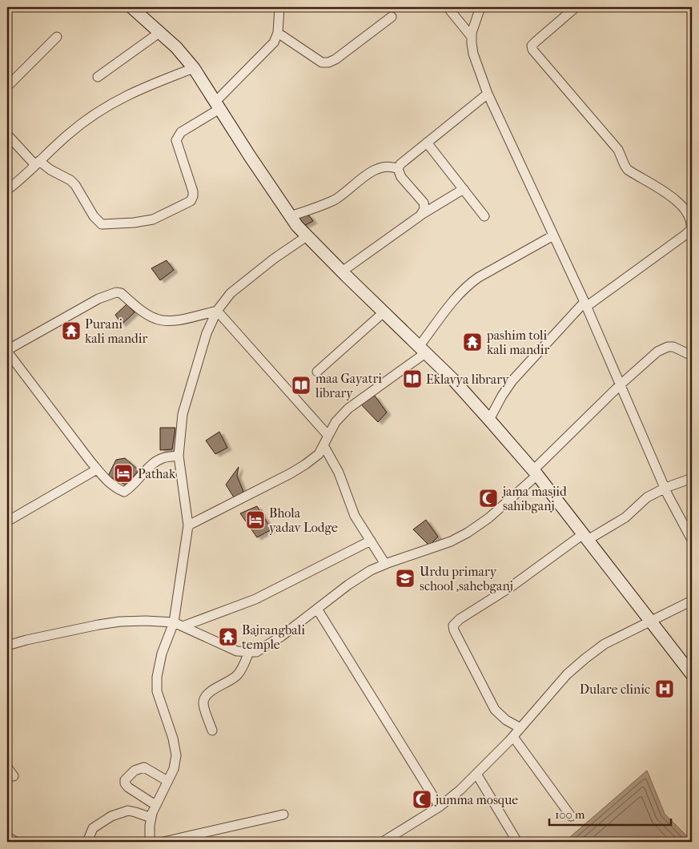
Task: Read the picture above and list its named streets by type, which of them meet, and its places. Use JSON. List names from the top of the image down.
{
  "places": {
    "temple": ["Purani kali mandir", "pashim toli kali mandir", "Bajrangbali temple"],
    "library": ["Eklavya library", "maa Gayatri library"],
    "hotel": ["Pathak", "Bhola yadav Lodge"],
    "mosque": ["jama masjid sahibganj", "jumma mosque"],
    "school or university": ["Urdu primary school ,sahebganj"],
    "hospital": ["Dulare clinic"]
  },
  "scale_bar": "100 m"
}
